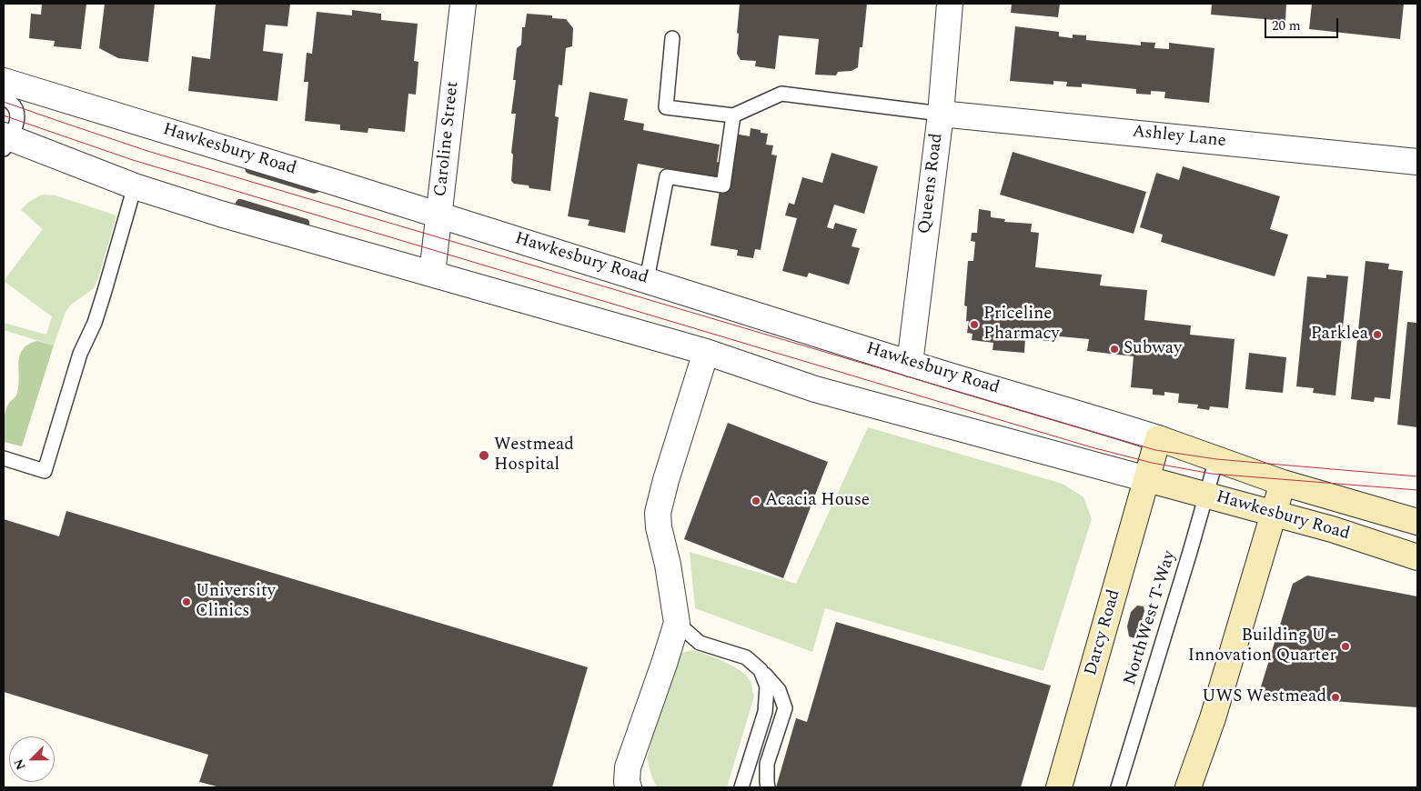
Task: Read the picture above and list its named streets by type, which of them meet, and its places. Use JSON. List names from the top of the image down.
{
  "streets": {
    "street": [
      "Ashley Lane",
      "Caroline Street",
      "Hawkesbury Road",
      "Queens Road",
      "Darcy Road"
    ],
    "lane": ["NorthWest T-Way"]
  },
  "crossings": [
    ["Ashley Lane", "Queens Road"],
    ["Caroline Street", "Hawkesbury Road"],
    ["Hawkesbury Road", "Queens Road"],
    ["Hawkesbury Road", "NorthWest T-Way"],
    ["Hawkesbury Road", "Darcy Road"]
  ],
  "places": [
    "Priceline Pharmacy",
    "Parklea",
    "Subway",
    "Westmead Hospital",
    "Acacia House",
    "University Clinics",
    "Building U - Innovation Quarter",
    "UWS Westmead"
  ],
  "scale_bar": "20 m",
  "north": "bottom left"
}
